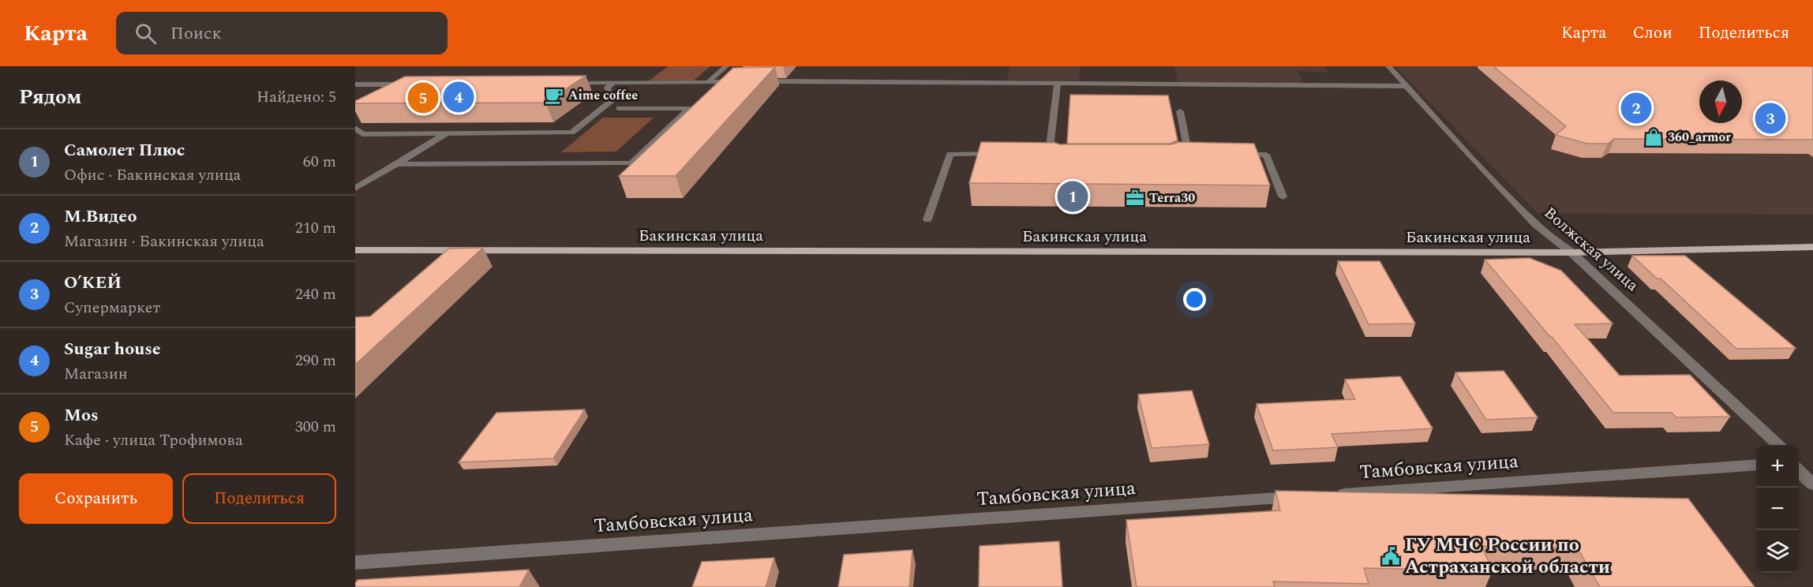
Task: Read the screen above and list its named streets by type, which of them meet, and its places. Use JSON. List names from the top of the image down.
{
  "streets": {
    "main road": ["Бакинская улица"],
    "street": ["Волжская улица", "Тамбовская улица"]
  },
  "crossings": [
    ["Бакинская улица", "Волжская улица"]
  ],
  "places": {
    "cafe": ["Aime coffee"],
    "shop": ["360_armor"],
    "office": ["Terra30"],
    "public building": ["ГУ МЧС России по Астраханской области"]
  },
  "north": "bottom",
  "page": {
    "header": "Карта",
    "search": "Поиск",
    "nav": ["Карта", "Слои", "Поделиться"],
    "heading": ["Рядом", "Найдено: 5"],
    "pins": [
      "4",
      "5",
      "2",
      "3",
      "1"
    ],
    "list": [
      {
        "mark": "1",
        "name": "Самолет Плюс",
        "note": "Офис · Бакинская улица",
        "value": "60 m"
      },
      {
        "mark": "2",
        "name": "М.Видео",
        "note": "Магазин · Бакинская улица",
        "value": "210 m"
      },
      {
        "mark": "3",
        "name": "О’КЕЙ",
        "note": "Супермаркет",
        "value": "240 m"
      },
      {
        "mark": "4",
        "name": "Sugar house",
        "note": "Магазин",
        "value": "290 m"
      },
      {
        "mark": "5",
        "name": "Mos",
        "note": "Кафе · улица Трофимова",
        "value": "300 m"
      }
    ],
    "map_buttons": ["+", "−"],
    "buttons": ["Сохранить", "Поделиться"]
  }
}
